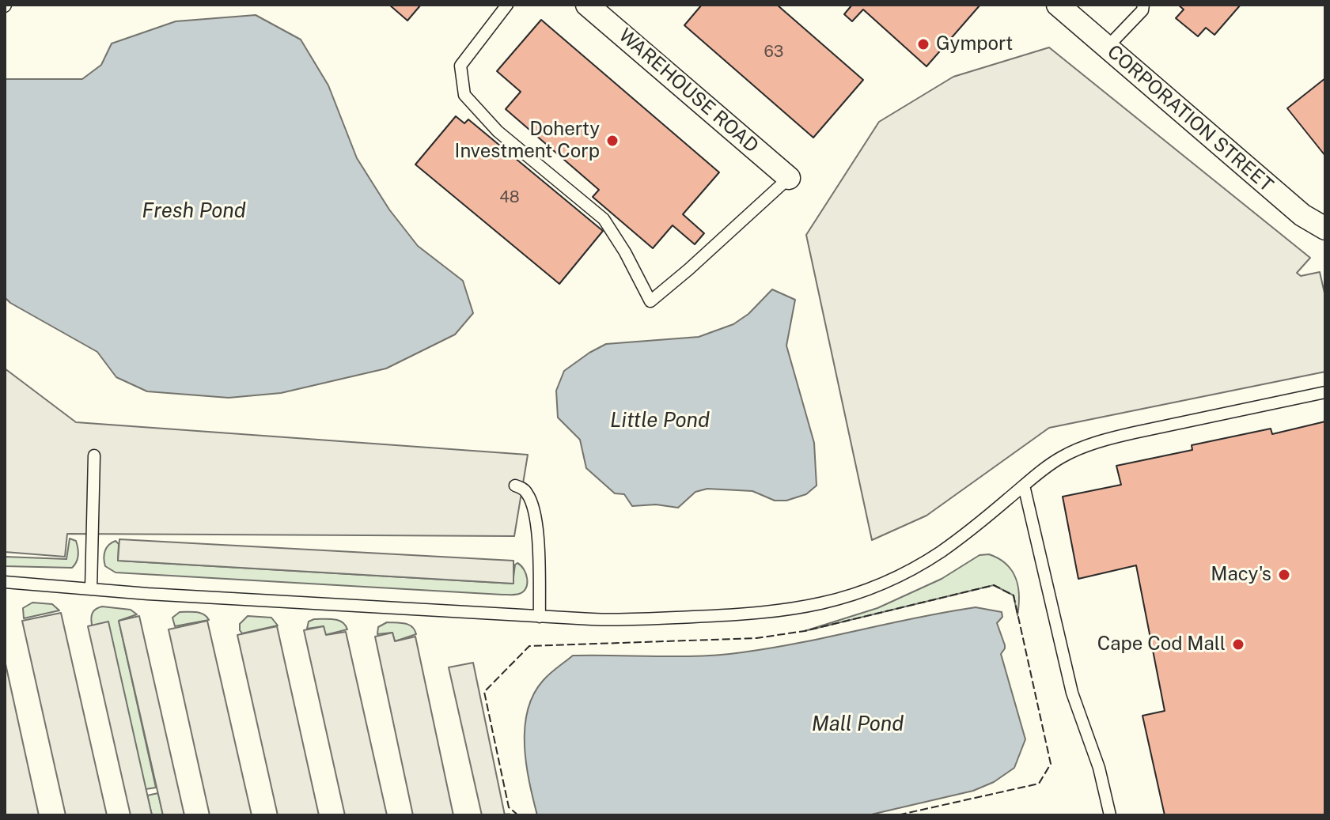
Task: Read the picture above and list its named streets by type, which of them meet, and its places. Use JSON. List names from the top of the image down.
{
  "streets": {
    "street": ["WAREHOUSE ROAD", "CORPORATION STREET"]
  },
  "water": ["Fresh Pond", "Little Pond", "Mall Pond"],
  "places": [
    "Gymport",
    "Doherty Investment Corp",
    "Macy's",
    "Cape Cod Mall"
  ],
  "house_numbers": ["63", "48"]
}
